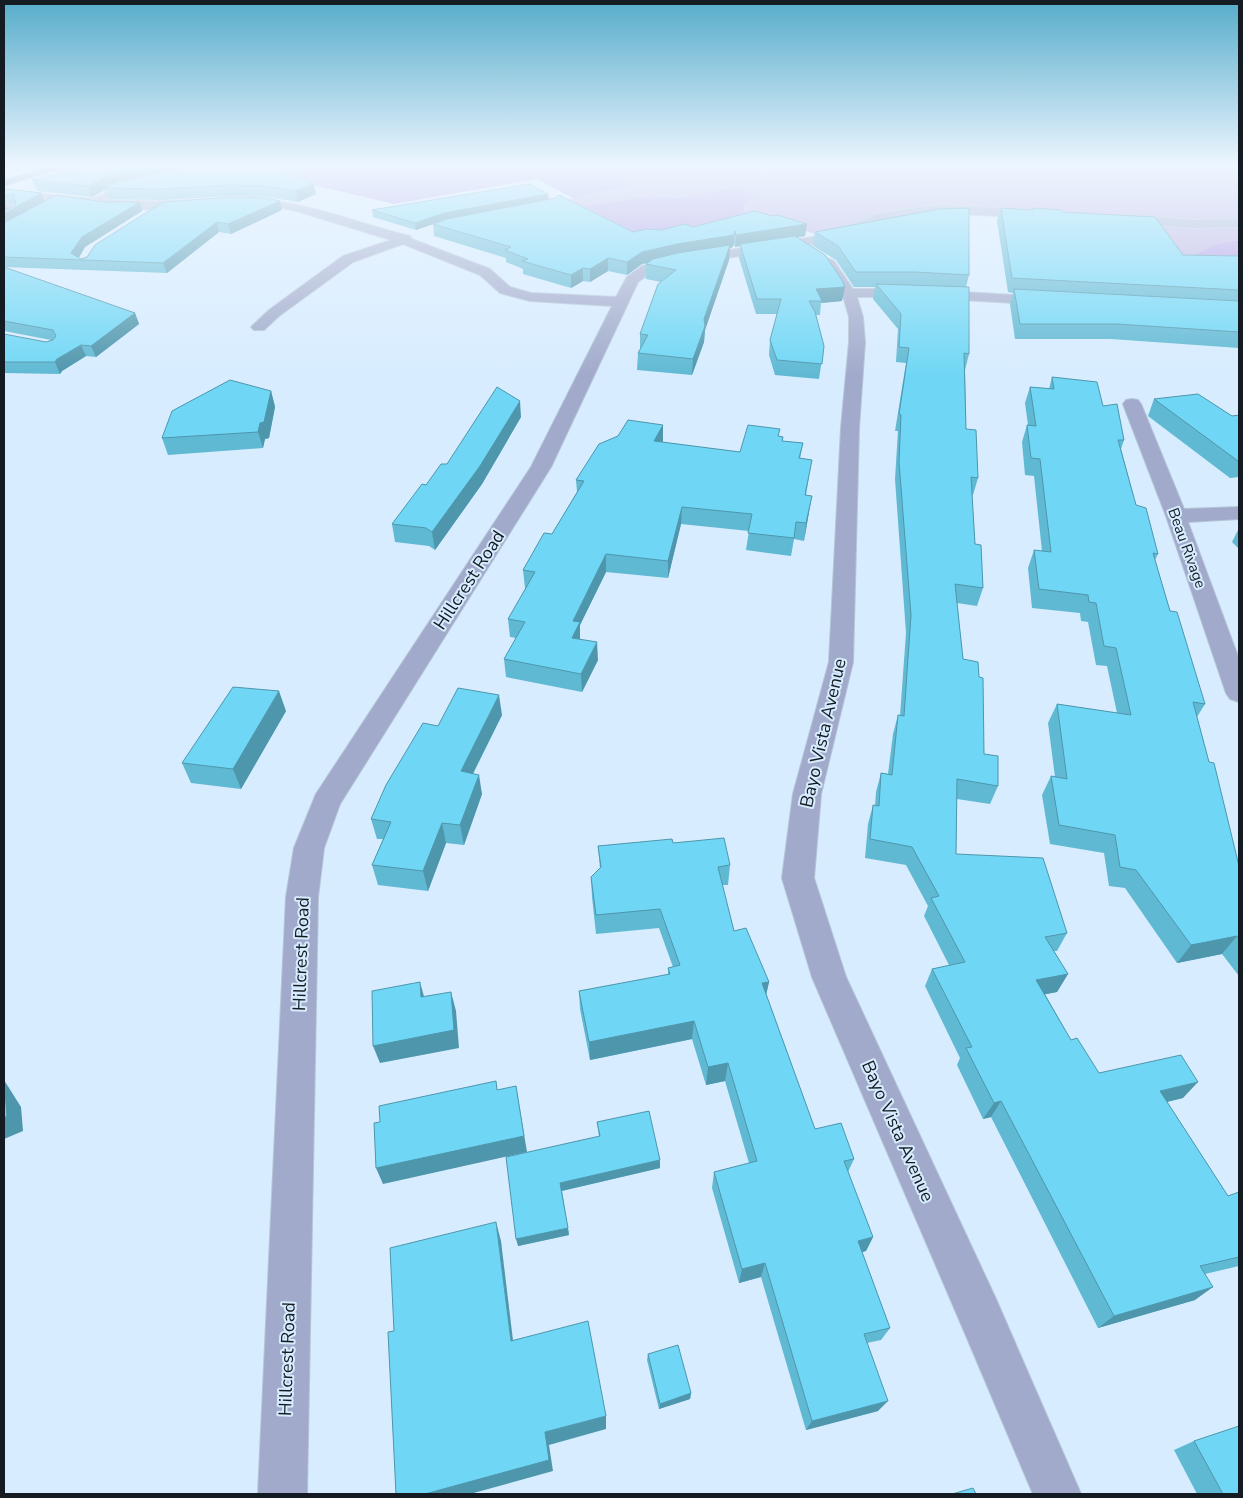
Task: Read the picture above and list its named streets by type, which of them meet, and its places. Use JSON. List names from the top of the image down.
{
  "streets": {
    "street": ["Beau Rivage", "Hillcrest Road", "Bayo Vista Avenue"]
  },
  "crossings": [
    ["Hillcrest Road", "Bayo Vista Avenue"]
  ]
}
